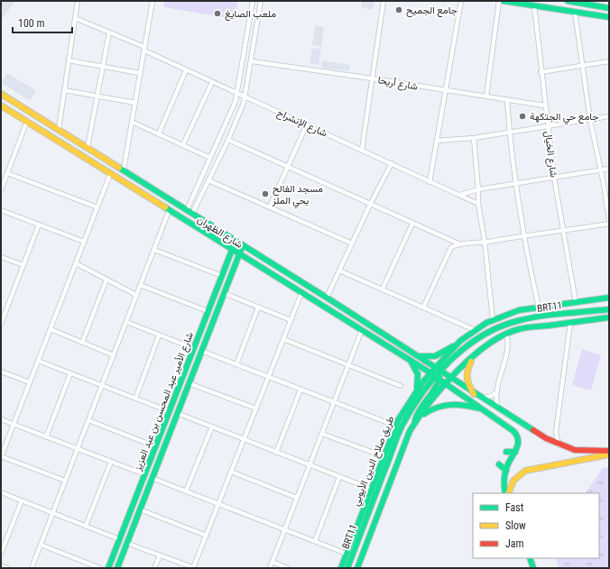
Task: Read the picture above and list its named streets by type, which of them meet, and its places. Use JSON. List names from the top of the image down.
{
  "streets": {
    "main road": [
      "شارع الظهران",
      "BRT11",
      "شارع الأمير عبد المحسن بن عبد العزيز",
      "طريق صلاح الدين الأيوبي"
    ],
    "street": ["شارع أريحا", "شارع الإنشراح", "شارع الخيال"]
  },
  "crossings": [
    ["شارع أريحا", "شارع الخيال"],
    ["شارع الخيال", "طريق صلاح الدين الأيوبي"],
    ["شارع الظهران", "BRT11"],
    ["شارع الظهران", "شارع الأمير عبد المحسن بن عبد العزيز"],
    ["شارع الظهران", "طريق صلاح الدين الأيوبي"]
  ],
  "places": [
    "جامع الجميح",
    "ملعب الصايغ",
    "جامع حي الجتكهة",
    "مسجد الفالح بحي الملز"
  ],
  "legend": ["Fast", "Slow", "Jam"],
  "scale_bar": "100 m"
}
